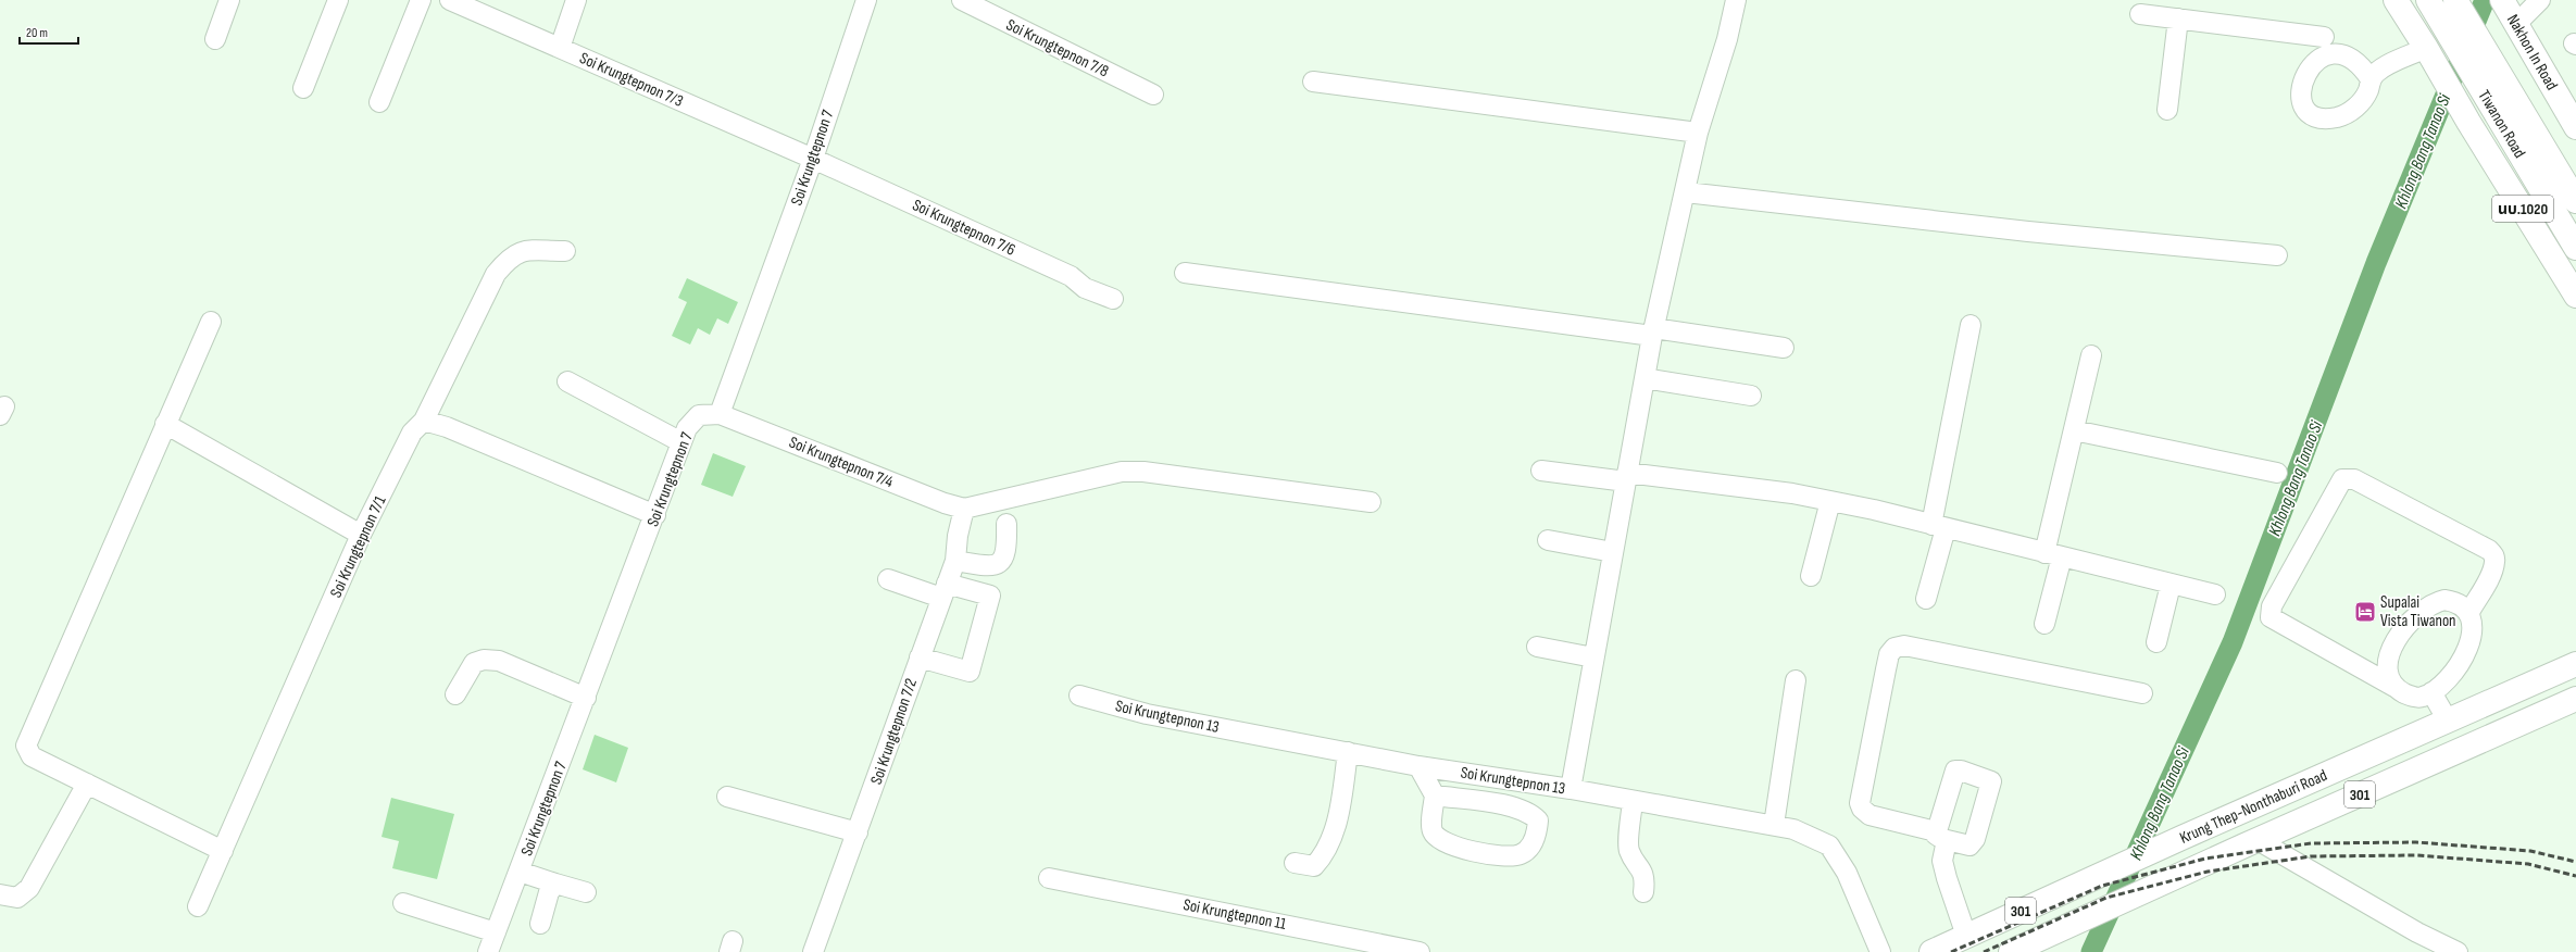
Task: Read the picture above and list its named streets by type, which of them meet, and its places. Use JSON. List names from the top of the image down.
{
  "streets": {
    "main road": [
      "Nakhon In Road",
      "Tiwanon Road",
      "นบ.1020",
      "301",
      "Krung Thep-Nonthaburi Road"
    ],
    "street": [
      "Soi Krungtepnon 7/8",
      "Soi Krungtepnon 7/3",
      "Soi Krungtepnon 7",
      "Soi Krungtepnon 7/6",
      "Soi Krungtepnon 7/4",
      "Soi Krungtepnon 7/1",
      "Soi Krungtepnon 13",
      "Soi Krungtepnon 7/2",
      "Soi Krungtepnon 11"
    ]
  },
  "crossings": [
    ["Soi Krungtepnon 7/3", "Soi Krungtepnon 7"],
    ["Soi Krungtepnon 7/3", "Soi Krungtepnon 7/6"],
    ["Soi Krungtepnon 7", "Soi Krungtepnon 7/6"],
    ["Soi Krungtepnon 7", "Soi Krungtepnon 7/4"],
    ["Soi Krungtepnon 7/4", "Soi Krungtepnon 7/2"]
  ],
  "water": ["Khlong Bang Tanao Si"],
  "places": {
    "hotel": ["Supalai Vista Tiwanon"]
  },
  "scale_bar": "20 m"
}
